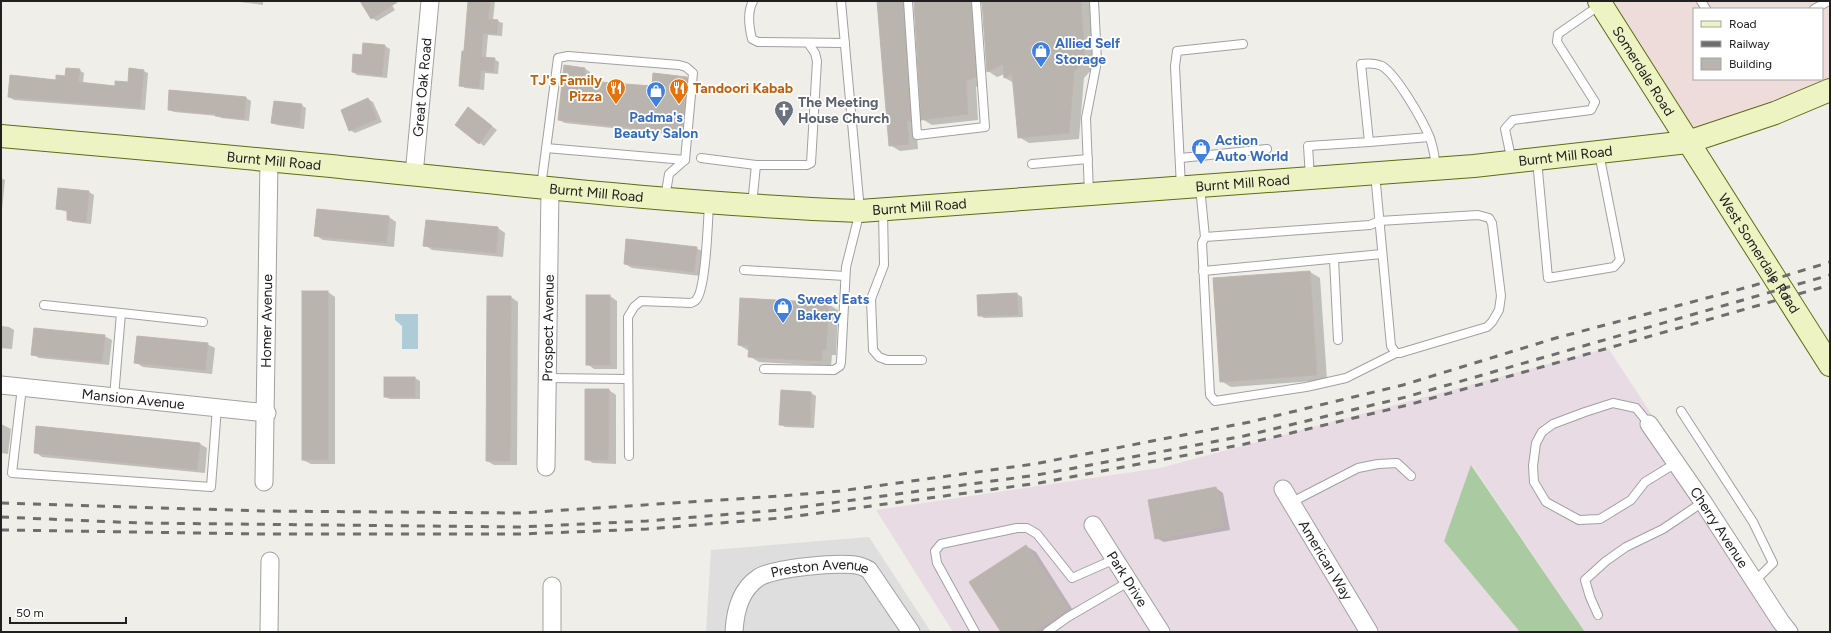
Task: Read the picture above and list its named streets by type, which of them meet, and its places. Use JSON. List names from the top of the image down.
{
  "streets": {
    "main road": ["Somerdale Road", "Burnt Mill Road", "West Somerdale Road"],
    "street": [
      "Great Oak Road",
      "Homer Avenue",
      "Prospect Avenue",
      "Mansion Avenue",
      "Cherry Avenue",
      "American Way",
      "Preston Avenue",
      "Park Drive"
    ]
  },
  "crossings": [
    ["Somerdale Road", "Burnt Mill Road"],
    ["Somerdale Road", "West Somerdale Road"],
    ["Great Oak Road", "Burnt Mill Road"],
    ["Burnt Mill Road", "West Somerdale Road"],
    ["Burnt Mill Road", "Homer Avenue"],
    ["Burnt Mill Road", "Prospect Avenue"],
    ["Homer Avenue", "Mansion Avenue"]
  ],
  "places": {
    "shop": [
      "Allied Self Storage",
      "Padma's Beauty Salon",
      "Action Auto World",
      "Sweet Eats Bakery"
    ],
    "restaurant": ["TJ's Family Pizza", "Tandoori Kabab"],
    "church": ["The Meeting House Church"]
  },
  "legend": ["Road", "Railway", "Building"],
  "scale_bar": "50 m"
}
